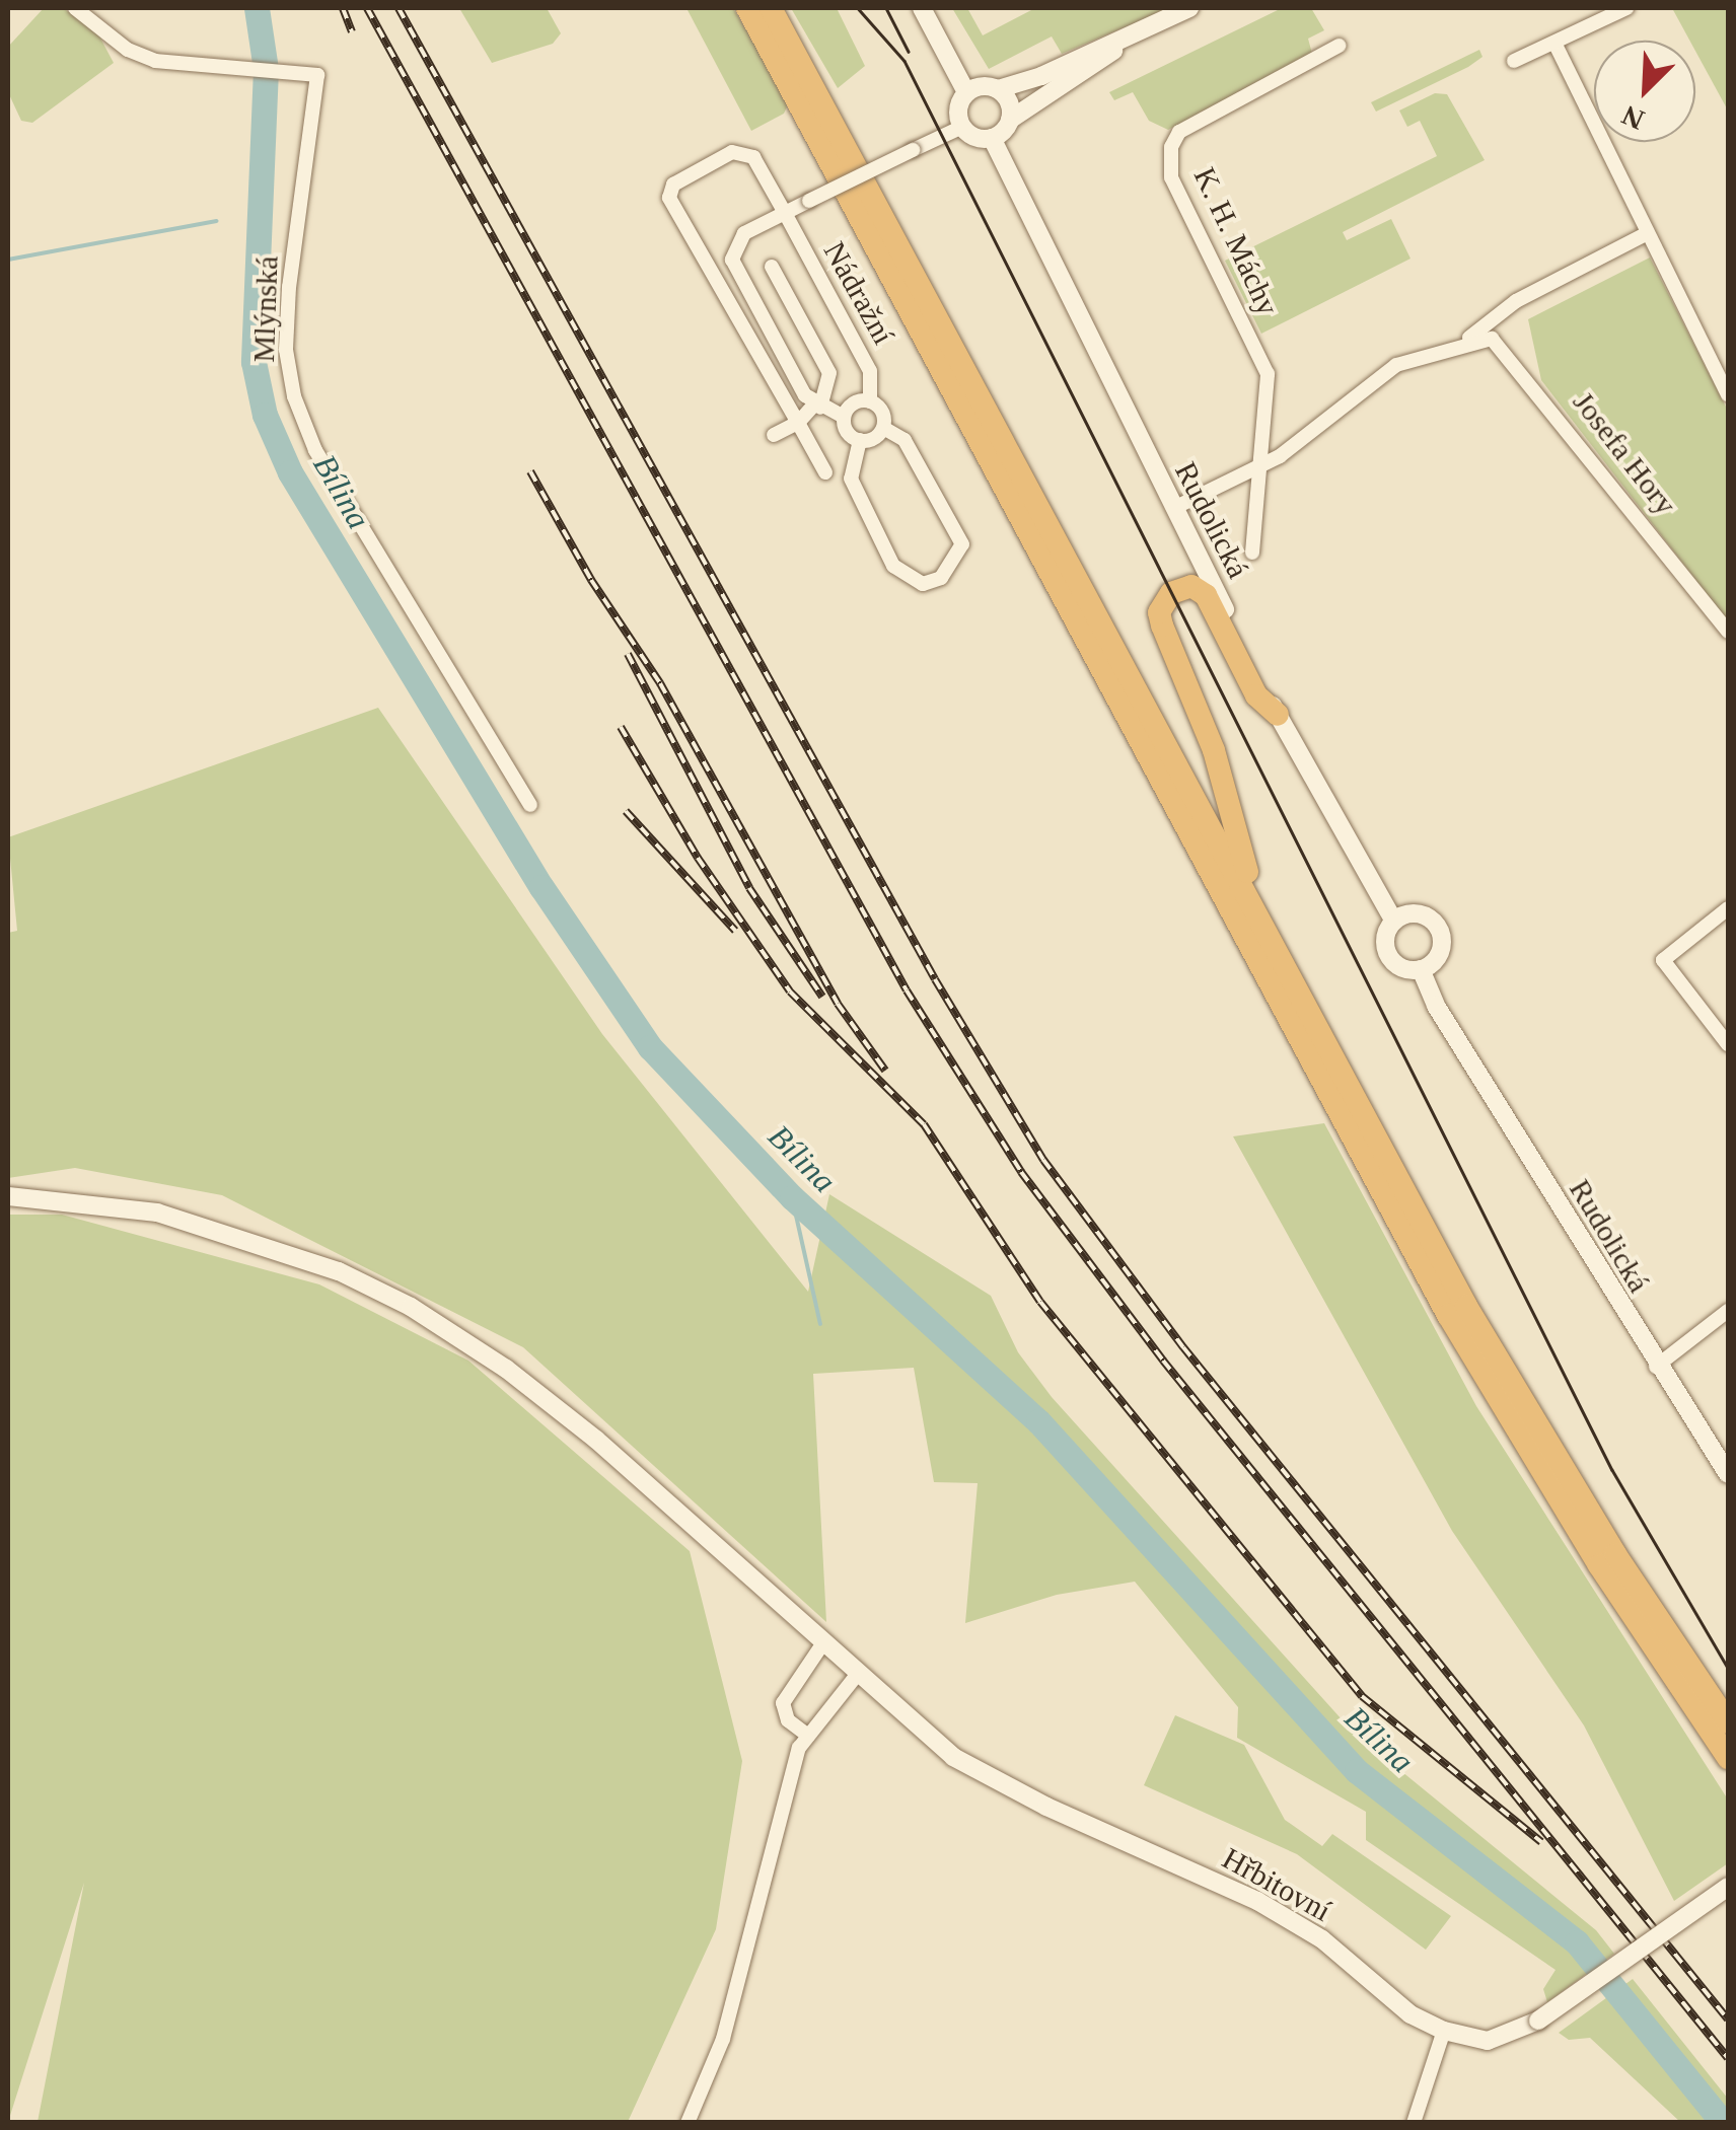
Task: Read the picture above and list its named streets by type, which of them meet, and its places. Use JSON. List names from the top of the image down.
{
  "streets": {
    "street": [
      "K. H. Máchy",
      "Nádražní",
      "Mlýnská",
      "Josefa Hory",
      "Rudolická",
      "Hřbitovní"
    ]
  },
  "crossings": [
    ["K. H. Máchy", "Josefa Hory"],
    ["Josefa Hory", "Rudolická"]
  ],
  "water": ["Bílina"],
  "north": "bottom left"
}
